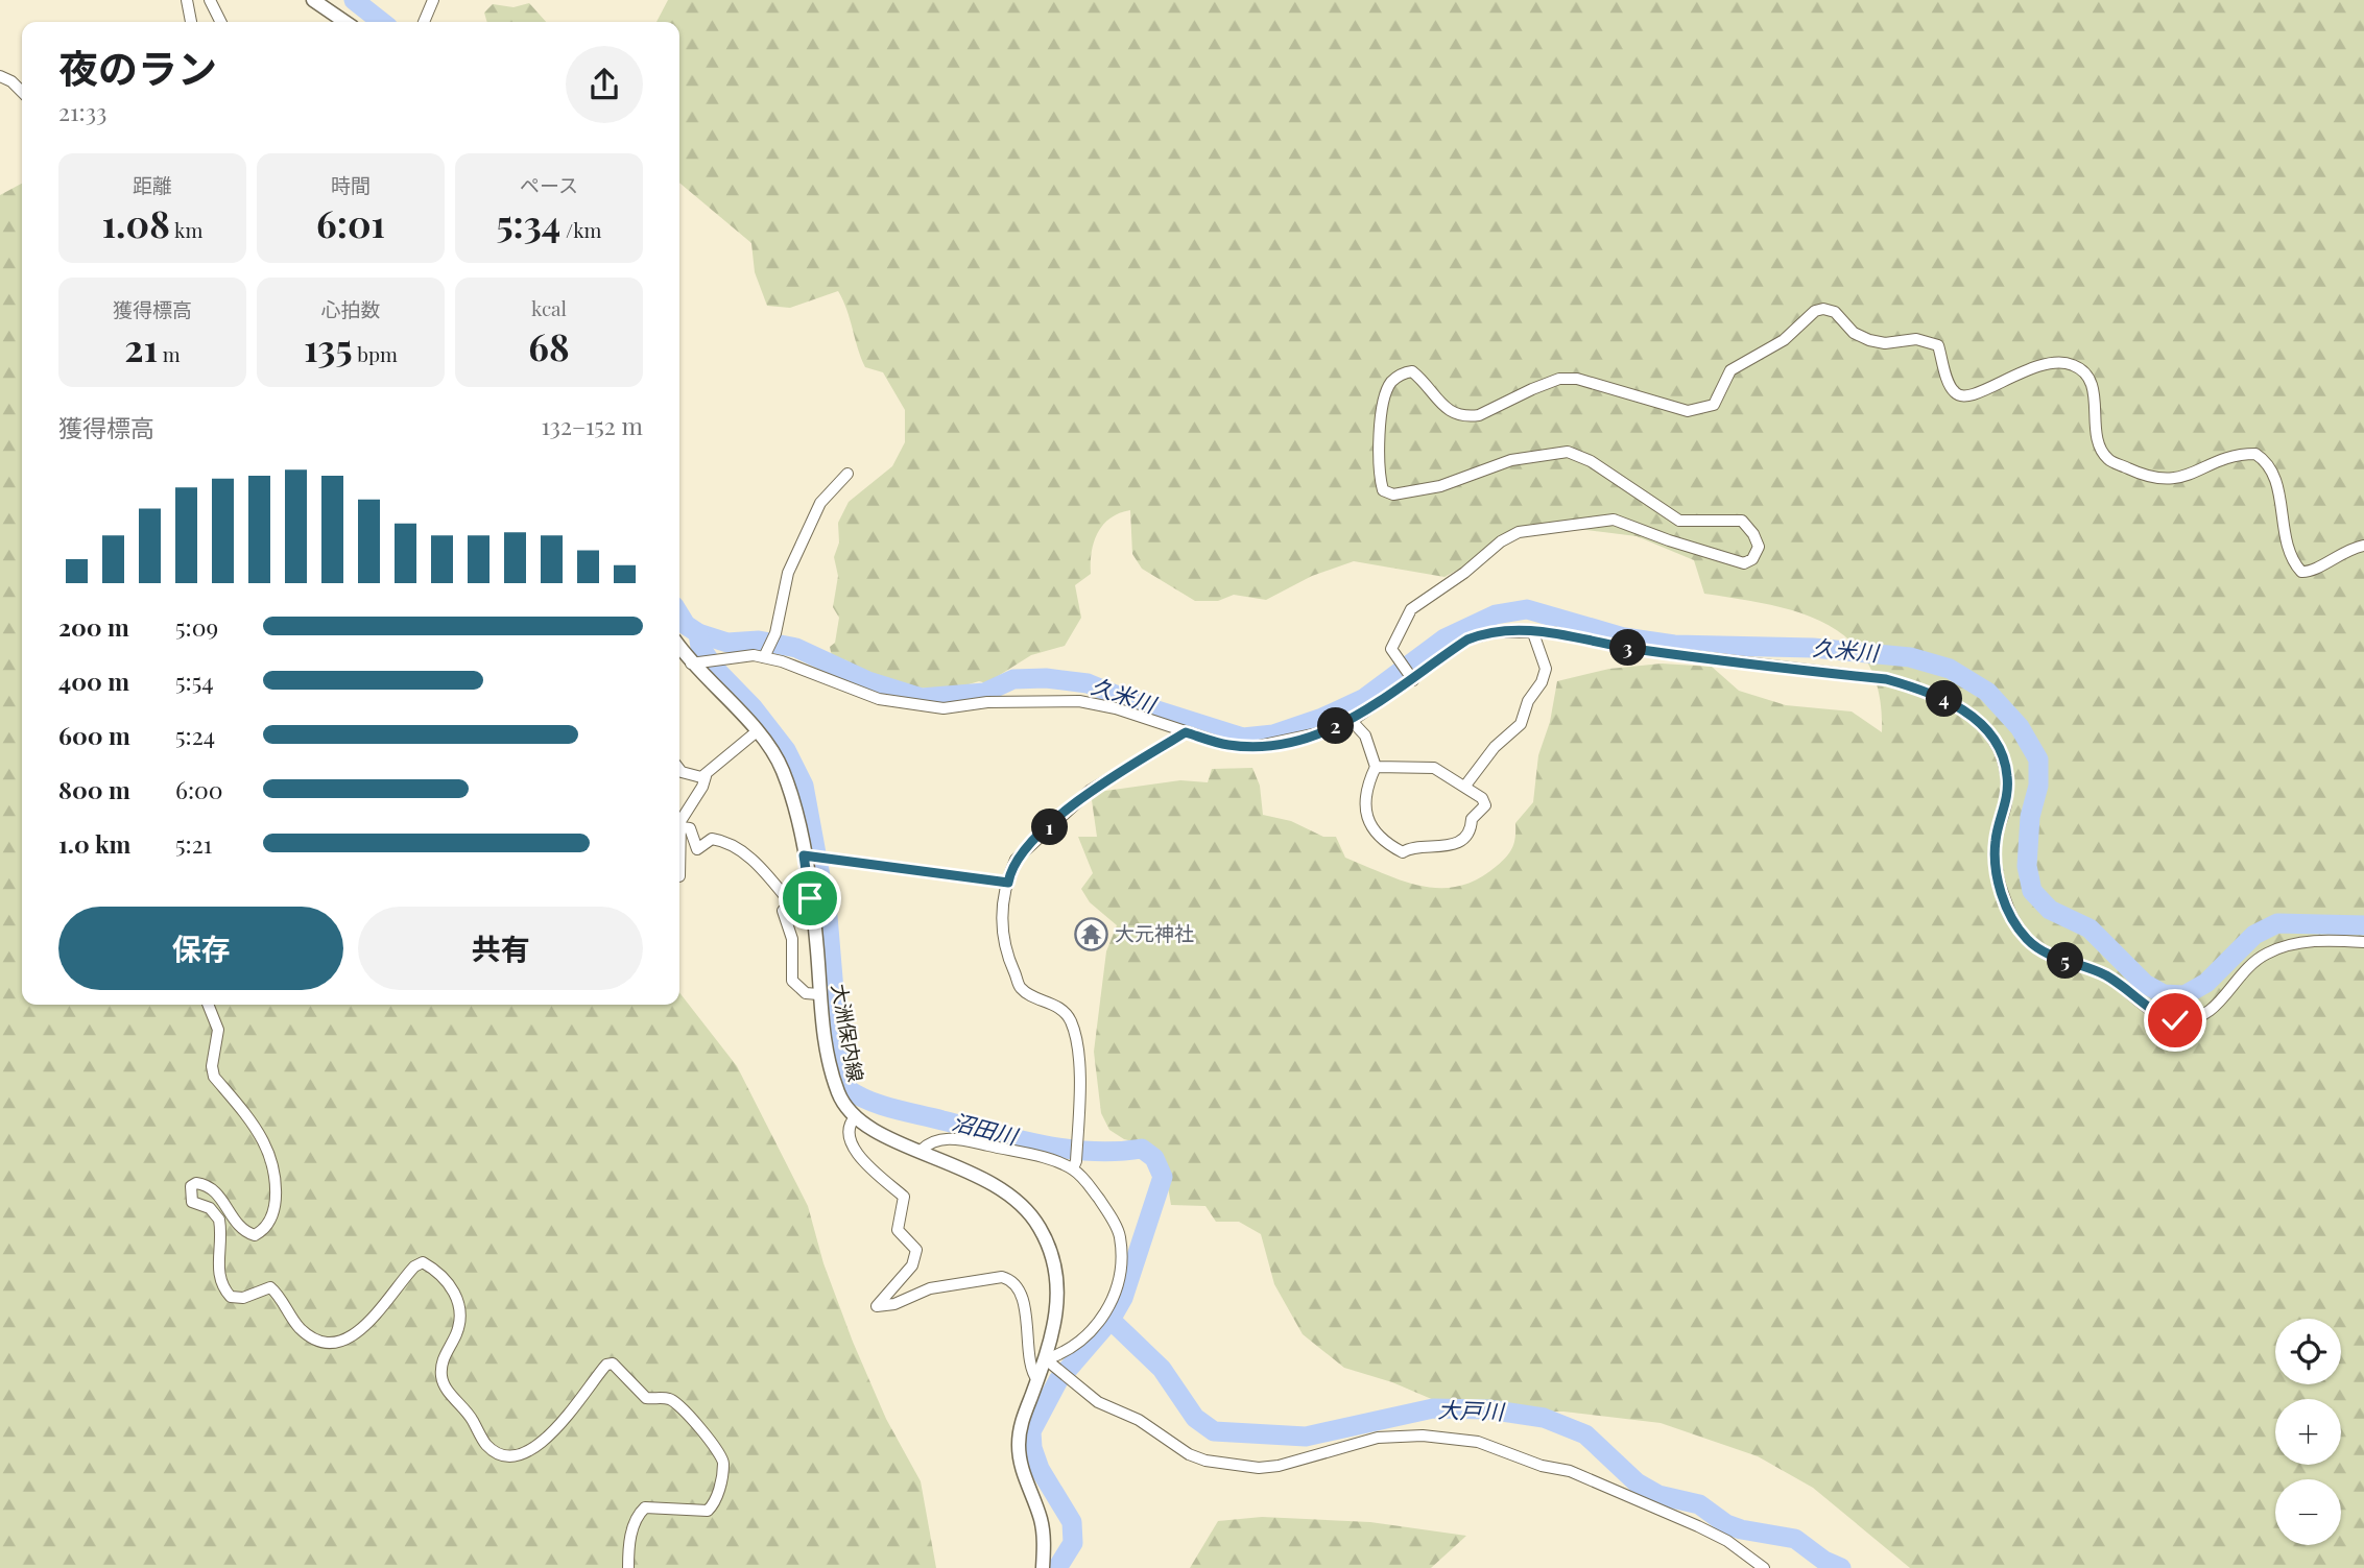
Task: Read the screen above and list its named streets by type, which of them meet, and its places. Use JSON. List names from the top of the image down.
{
  "streets": {
    "main road": ["大洲保内線"]
  },
  "water": ["久米川", "沼田川", "大戸川"],
  "places": {
    "temple": ["大元神社"]
  },
  "page": {
    "heading": ["夜のラン", "21:33"],
    "stats": [
      ["距離", "1.08 km"],
      ["時間", "6:01"],
      ["ペース", "5:34 /km"],
      ["獲得標高", "21 m"],
      ["心拍数", "135 bpm"],
      ["kcal", "68"]
    ],
    "chart": ["獲得標高", "132–152 m"],
    "list": [
      {
        "name": "200 m",
        "note": "5:09"
      },
      {
        "name": "400 m",
        "note": "5:54"
      },
      {
        "name": "600 m",
        "note": "5:24"
      },
      {
        "name": "800 m",
        "note": "6:00"
      },
      {
        "name": "1.0 km",
        "note": "5:21"
      }
    ],
    "pins": [
      "3",
      "4",
      "2",
      "1",
      "5"
    ],
    "buttons": ["保存", "共有"],
    "map_buttons": ["+", "−"]
  }
}
